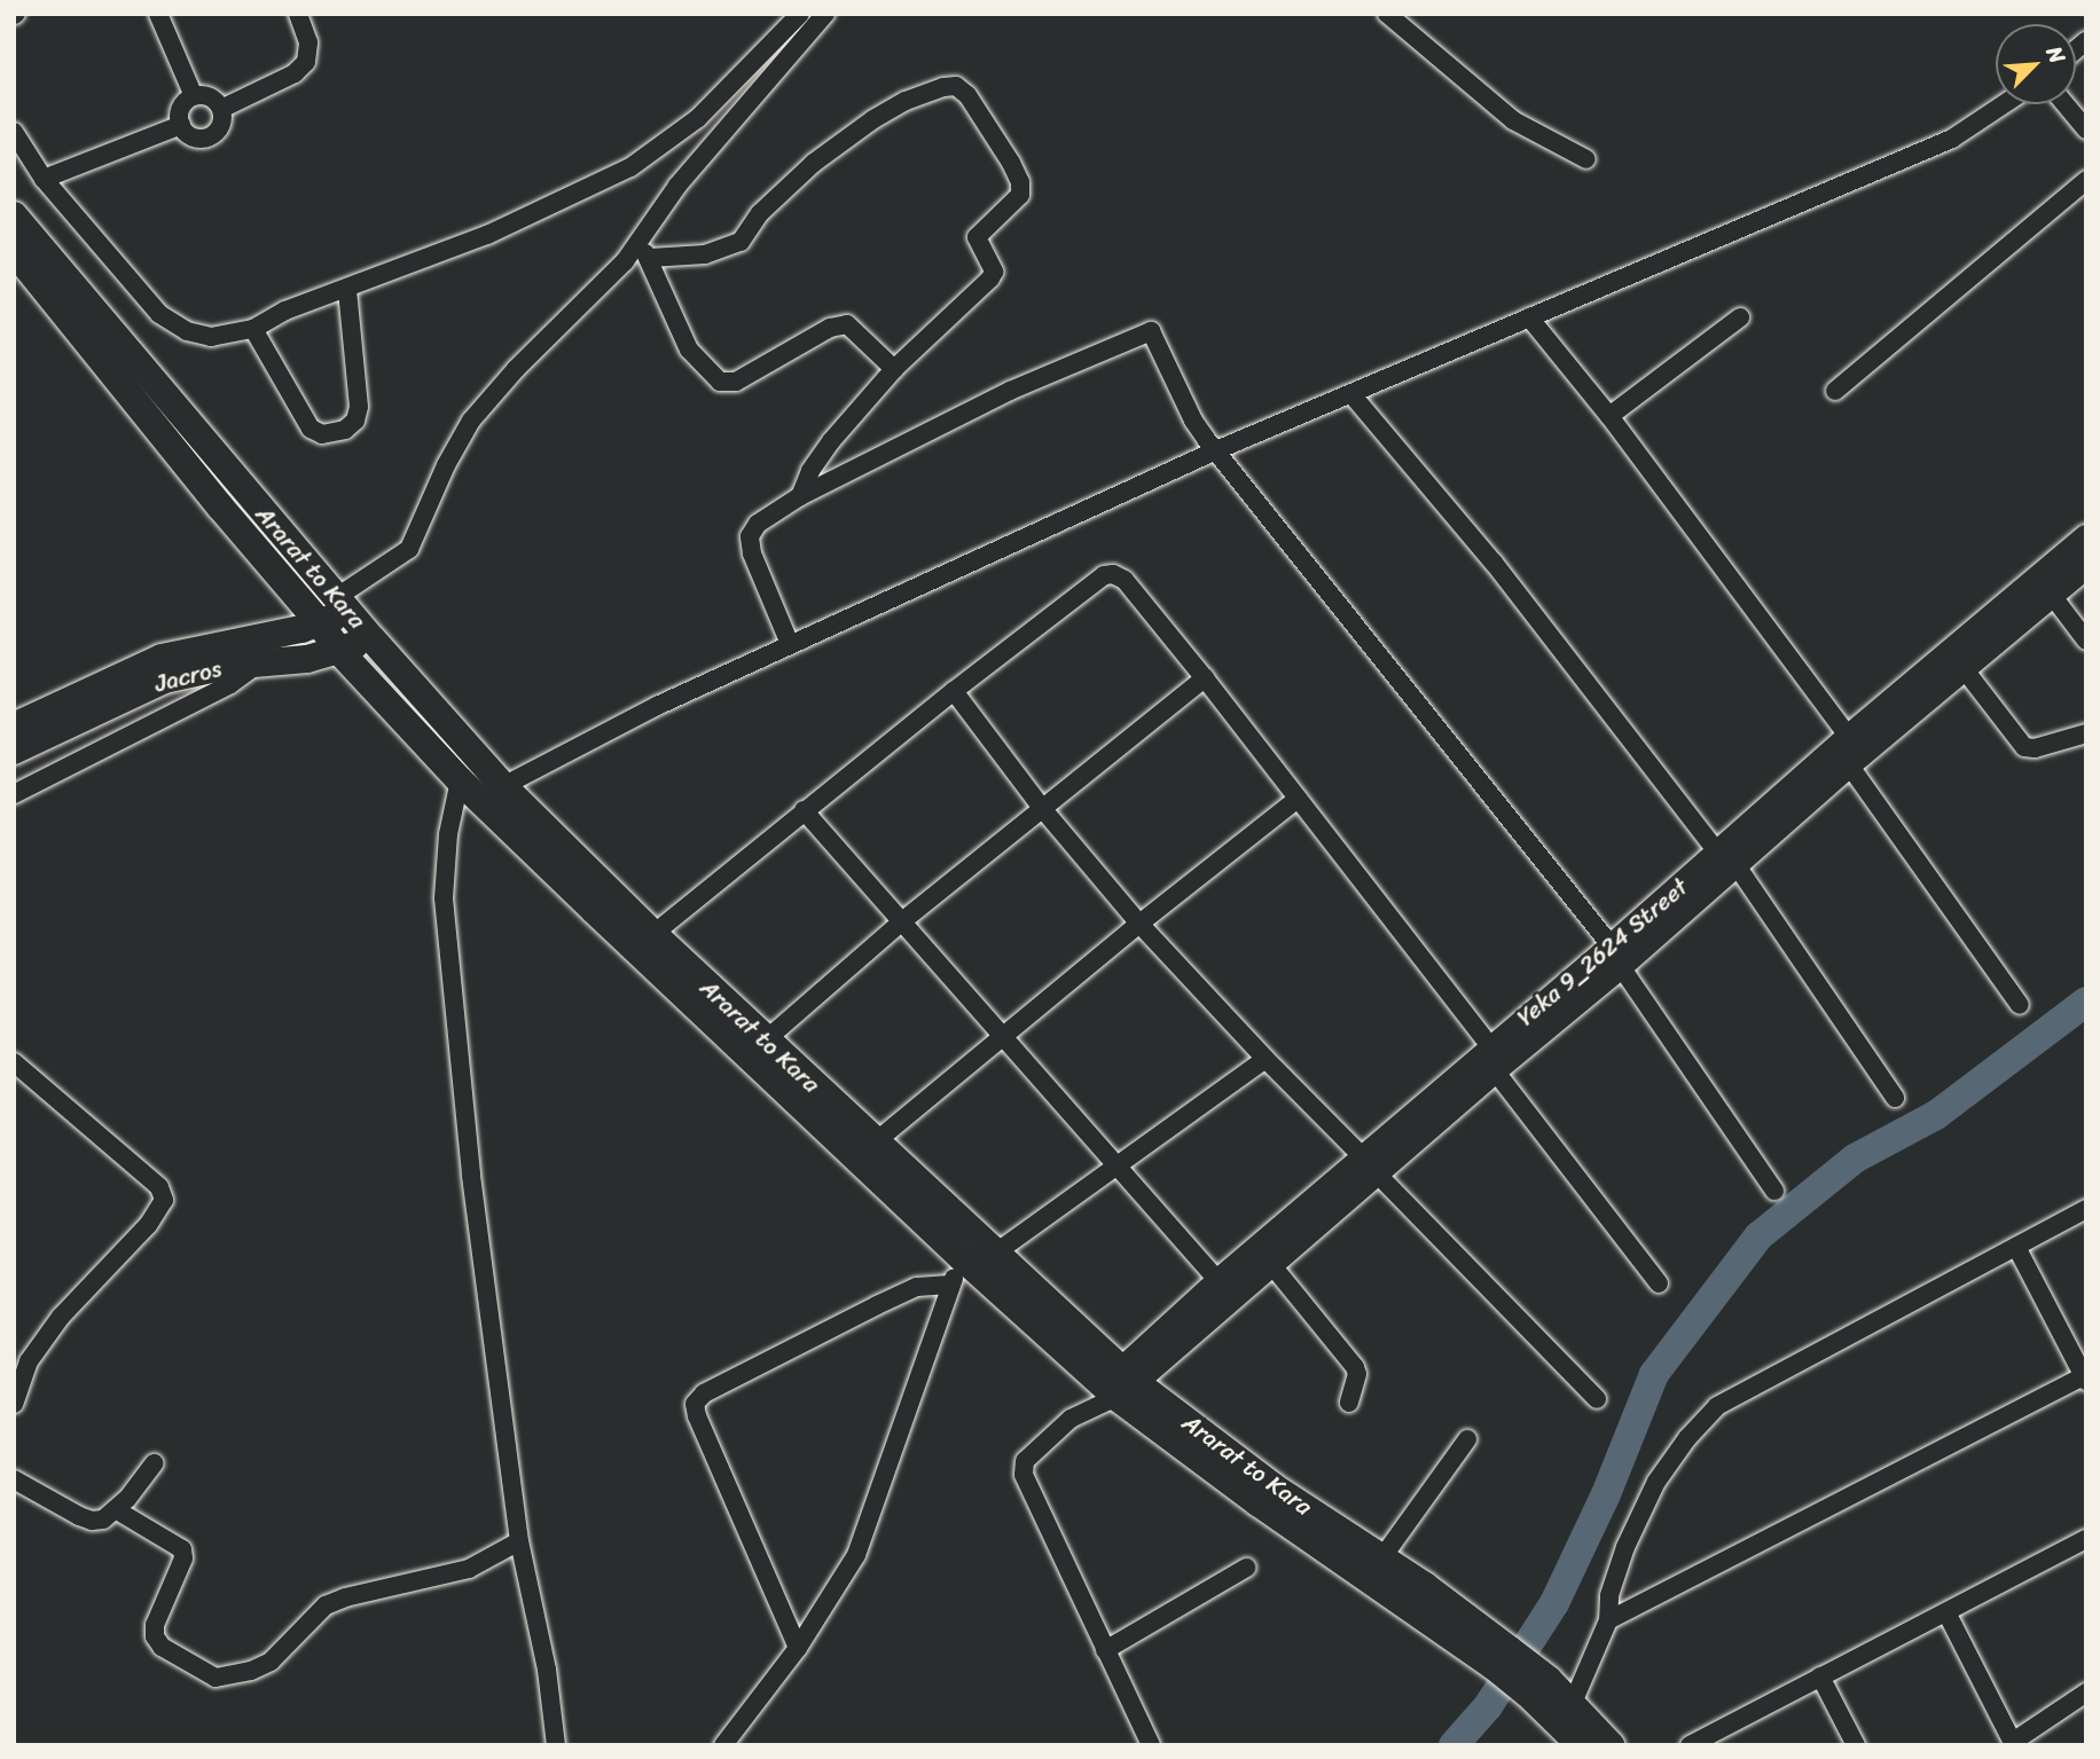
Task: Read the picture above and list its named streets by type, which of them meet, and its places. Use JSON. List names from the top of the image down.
{
  "streets": {
    "main road": ["Ararat to Kara", "Jacros", "Yeka 9_2624 Street"]
  },
  "crossings": [
    ["Ararat to Kara", "Jacros"],
    ["Ararat to Kara", "Yeka 9_2624 Street"]
  ],
  "north": "top right"
}
